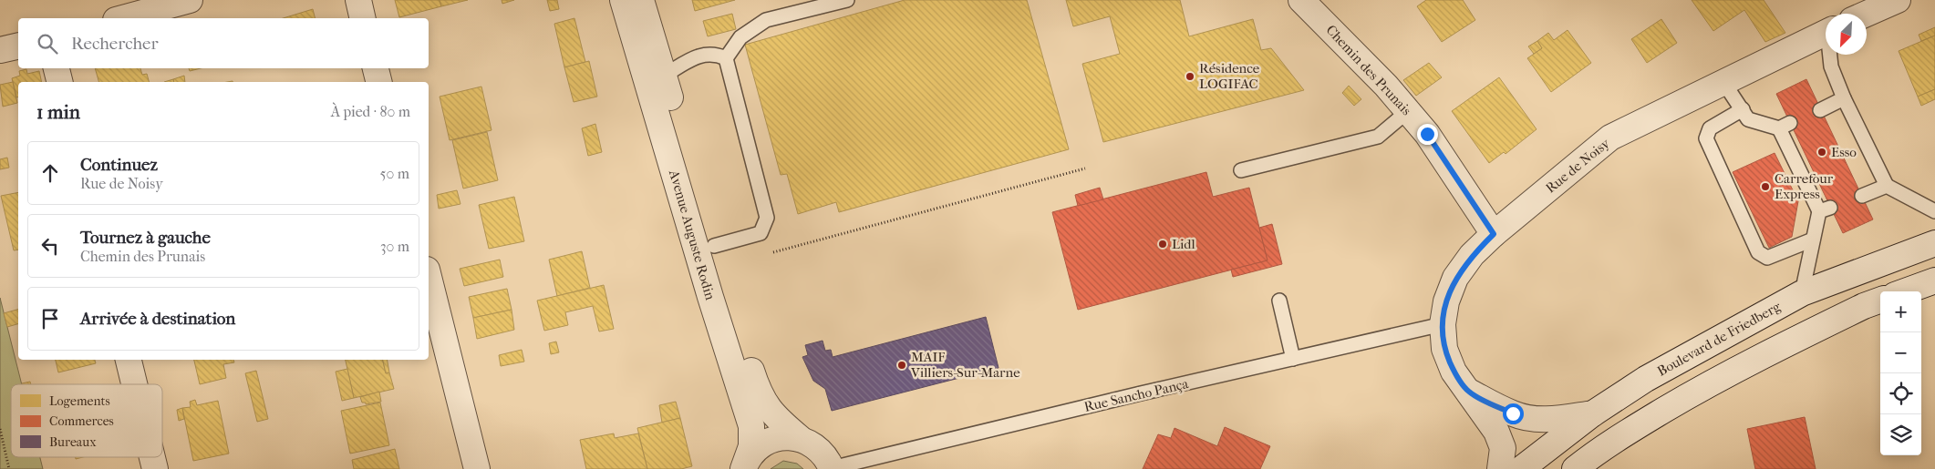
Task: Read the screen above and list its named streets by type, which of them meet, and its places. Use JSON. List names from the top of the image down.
{
  "streets": {
    "street": [
      "Chemin des Prunais",
      "Rue de Noisy",
      "Avenue Auguste Rodin",
      "Boulevard de Friedberg"
    ],
    "lane": ["Rue Sancho Pança"]
  },
  "crossings": [
    ["Chemin des Prunais", "Rue de Noisy"],
    ["Rue de Noisy", "Boulevard de Friedberg"],
    ["Rue de Noisy", "Rue Sancho Pança"],
    ["Avenue Auguste Rodin", "Rue Sancho Pança"]
  ],
  "places": [
    "Résidence LOGIFAC",
    "Esso",
    "Carrefour Express",
    "Lidl",
    "MAIF Villiers-Sur-Marne"
  ],
  "legend": ["Logements", "Commerces", "Bureaux"],
  "north": "bottom left",
  "page": {
    "search": "Rechercher",
    "heading": ["1 min", "À pied · 80 m"],
    "list": [
      ["Continuez", "Rue de Noisy", "50 m"],
      ["Tournez à gauche", "Chemin des Prunais", "30 m"],
      "Arrivée à destination"
    ],
    "map_buttons": ["+", "−"]
  }
}
